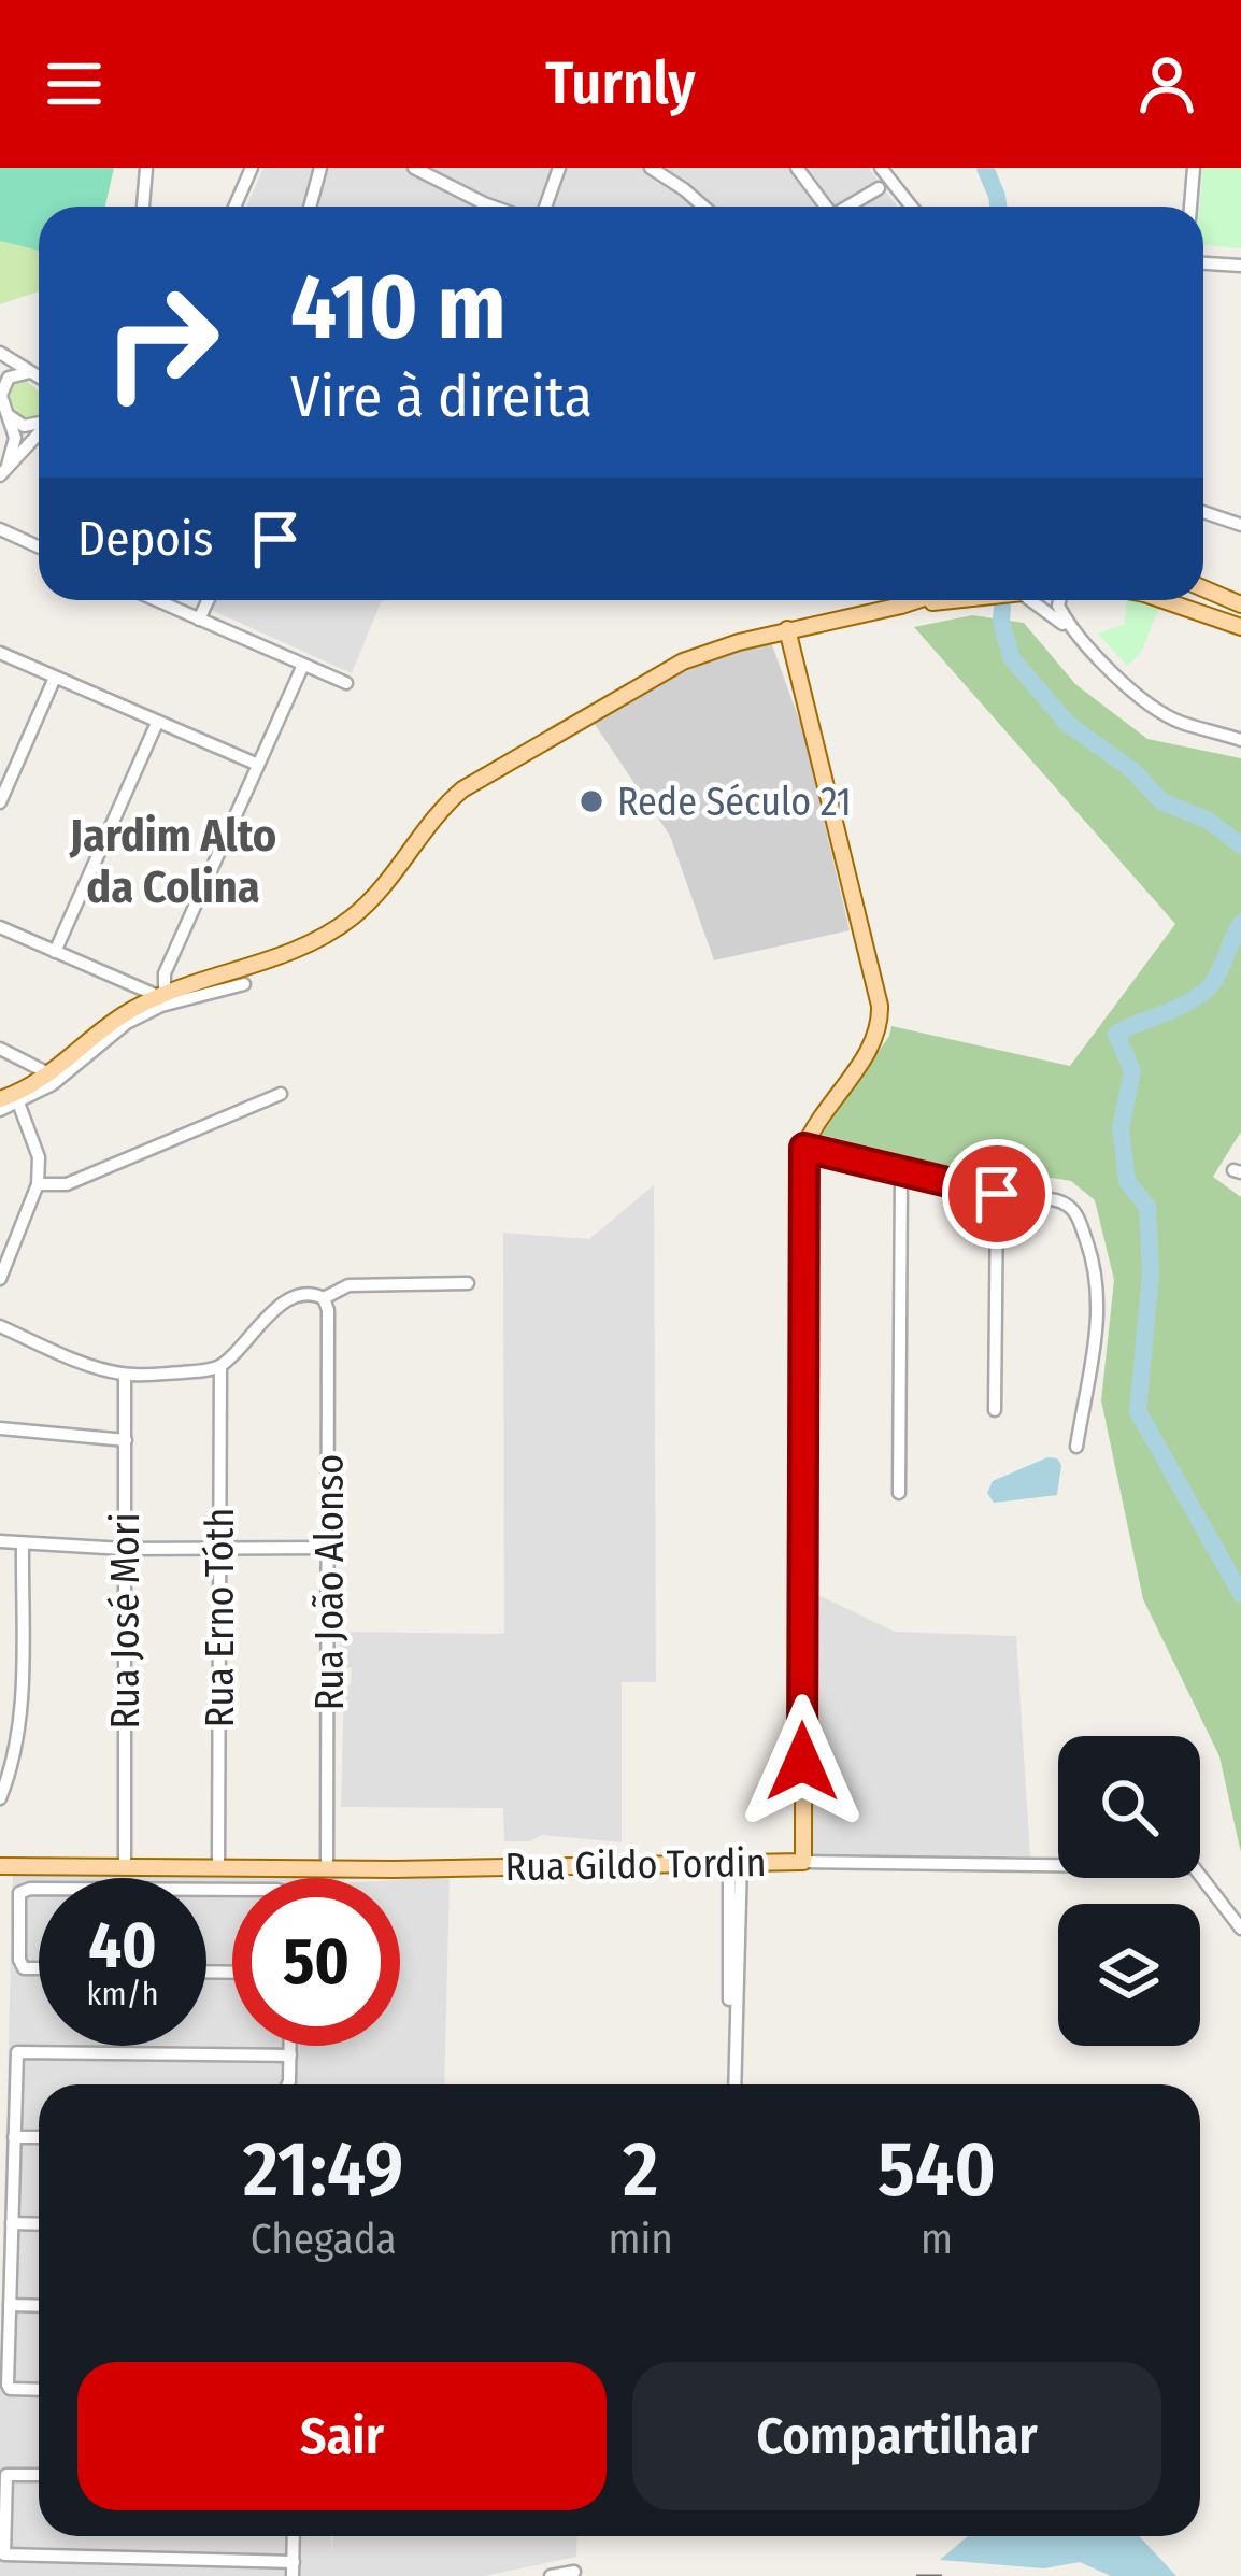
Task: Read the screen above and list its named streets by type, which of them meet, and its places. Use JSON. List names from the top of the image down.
{
  "streets": {
    "main road": ["Rua Gildo Tordin"],
    "street": ["Rua João Alonso", "Rua Erno Tóth", "Rua José Mori"]
  },
  "crossings": [
    ["Rua João Alonso", "Rua Gildo Tordin"],
    ["Rua Erno Tóth", "Rua Gildo Tordin"],
    ["Rua José Mori", "Rua Gildo Tordin"]
  ],
  "districts": ["Jardim Alto da Colina"],
  "places": ["Rede Século 21"],
  "page": {
    "header": "Turnly",
    "turn": ["410 m", "Vire à direita"],
    "then": "Depois",
    "speed": "40 km/h",
    "limit": "50",
    "eta": [
      "21:49",
      "Chegada",
      "2",
      "min",
      "540",
      "m"
    ],
    "buttons": ["Sair", "Compartilhar"]
  }
}
